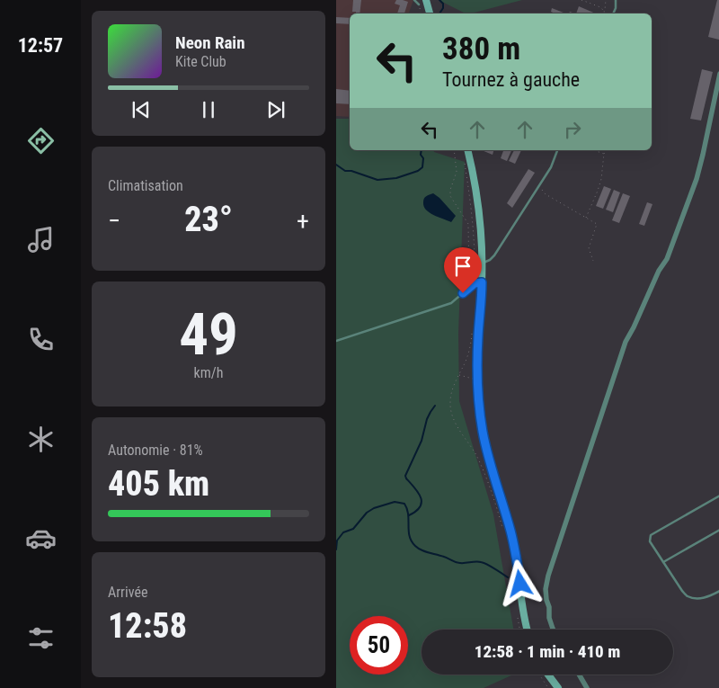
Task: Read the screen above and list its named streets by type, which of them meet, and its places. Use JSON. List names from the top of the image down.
{
  "page": {
    "tabs": "12:57",
    "turn": ["380 m", "Tournez à gauche"],
    "song": ["Neon Rain", "Kite Club"],
    "tile": [
      "Climatisation",
      ["49", "km/h"],
      ["Autonomie · 81%", "405 km"],
      ["Arrivée", "12:58"]
    ],
    "heat": ["−", "23°", "+"],
    "limit": "50",
    "trip": "12:58 · 1 min · 410 m"
  }
}
